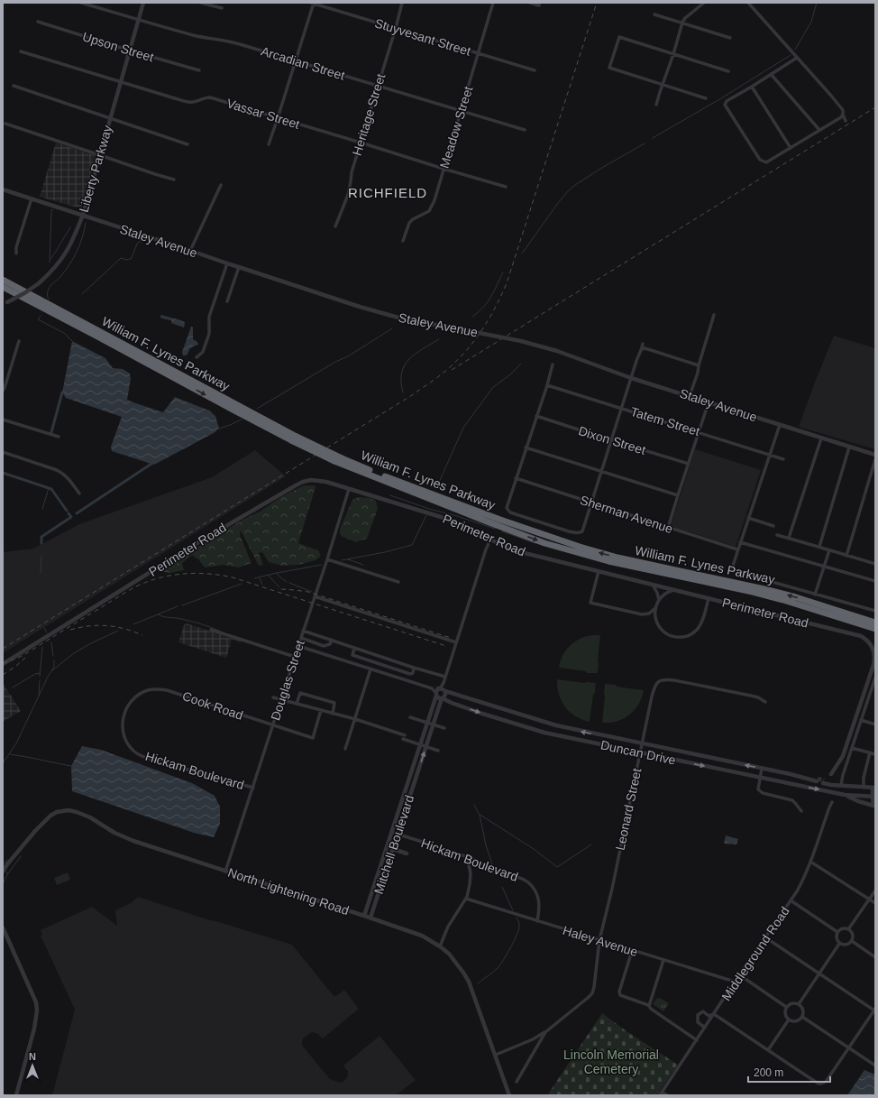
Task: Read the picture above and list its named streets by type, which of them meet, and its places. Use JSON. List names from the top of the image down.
{
  "streets": {
    "highway": ["William F. Lynes Parkway"],
    "street": [
      "Stuyvesant Street",
      "Upson Street",
      "Arcadian Street",
      "Vassar Street",
      "Heritage Street",
      "Meadow Street",
      "Liberty Parkway",
      "Staley Avenue",
      "Tatem Street",
      "Dixon Street",
      "Sherman Avenue",
      "Perimeter Road",
      "Douglas Street",
      "Cook Road",
      "Duncan Drive",
      "Hickam Boulevard",
      "Leonard Street",
      "Mitchell Boulevard",
      "North Lightening Road",
      "Haley Avenue",
      "Middleground Road"
    ]
  },
  "crossings": [
    ["Stuyvesant Street", "Heritage Street"],
    ["Stuyvesant Street", "Meadow Street"],
    ["Upson Street", "Liberty Parkway"],
    ["Arcadian Street", "Heritage Street"],
    ["Arcadian Street", "Meadow Street"],
    ["Arcadian Street", "Liberty Parkway"],
    ["Vassar Street", "Heritage Street"],
    ["Vassar Street", "Meadow Street"],
    ["Vassar Street", "Liberty Parkway"],
    ["Liberty Parkway", "Staley Avenue"],
    ["Perimeter Road", "Douglas Street"],
    ["Douglas Street", "Cook Road"],
    ["Douglas Street", "Hickam Boulevard"],
    ["Douglas Street", "North Lightening Road"],
    ["Cook Road", "Hickam Boulevard"],
    ["Duncan Drive", "Leonard Street"],
    ["Duncan Drive", "Mitchell Boulevard"],
    ["Hickam Boulevard", "Mitchell Boulevard"],
    ["Hickam Boulevard", "Haley Avenue"],
    ["Leonard Street", "Haley Avenue"],
    ["Mitchell Boulevard", "North Lightening Road"],
    ["Haley Avenue", "Middleground Road"]
  ],
  "districts": ["RICHFIELD"],
  "parks": ["Lincoln Memorial Cemetery"],
  "scale_bar": "200 m",
  "north": "top"
}
